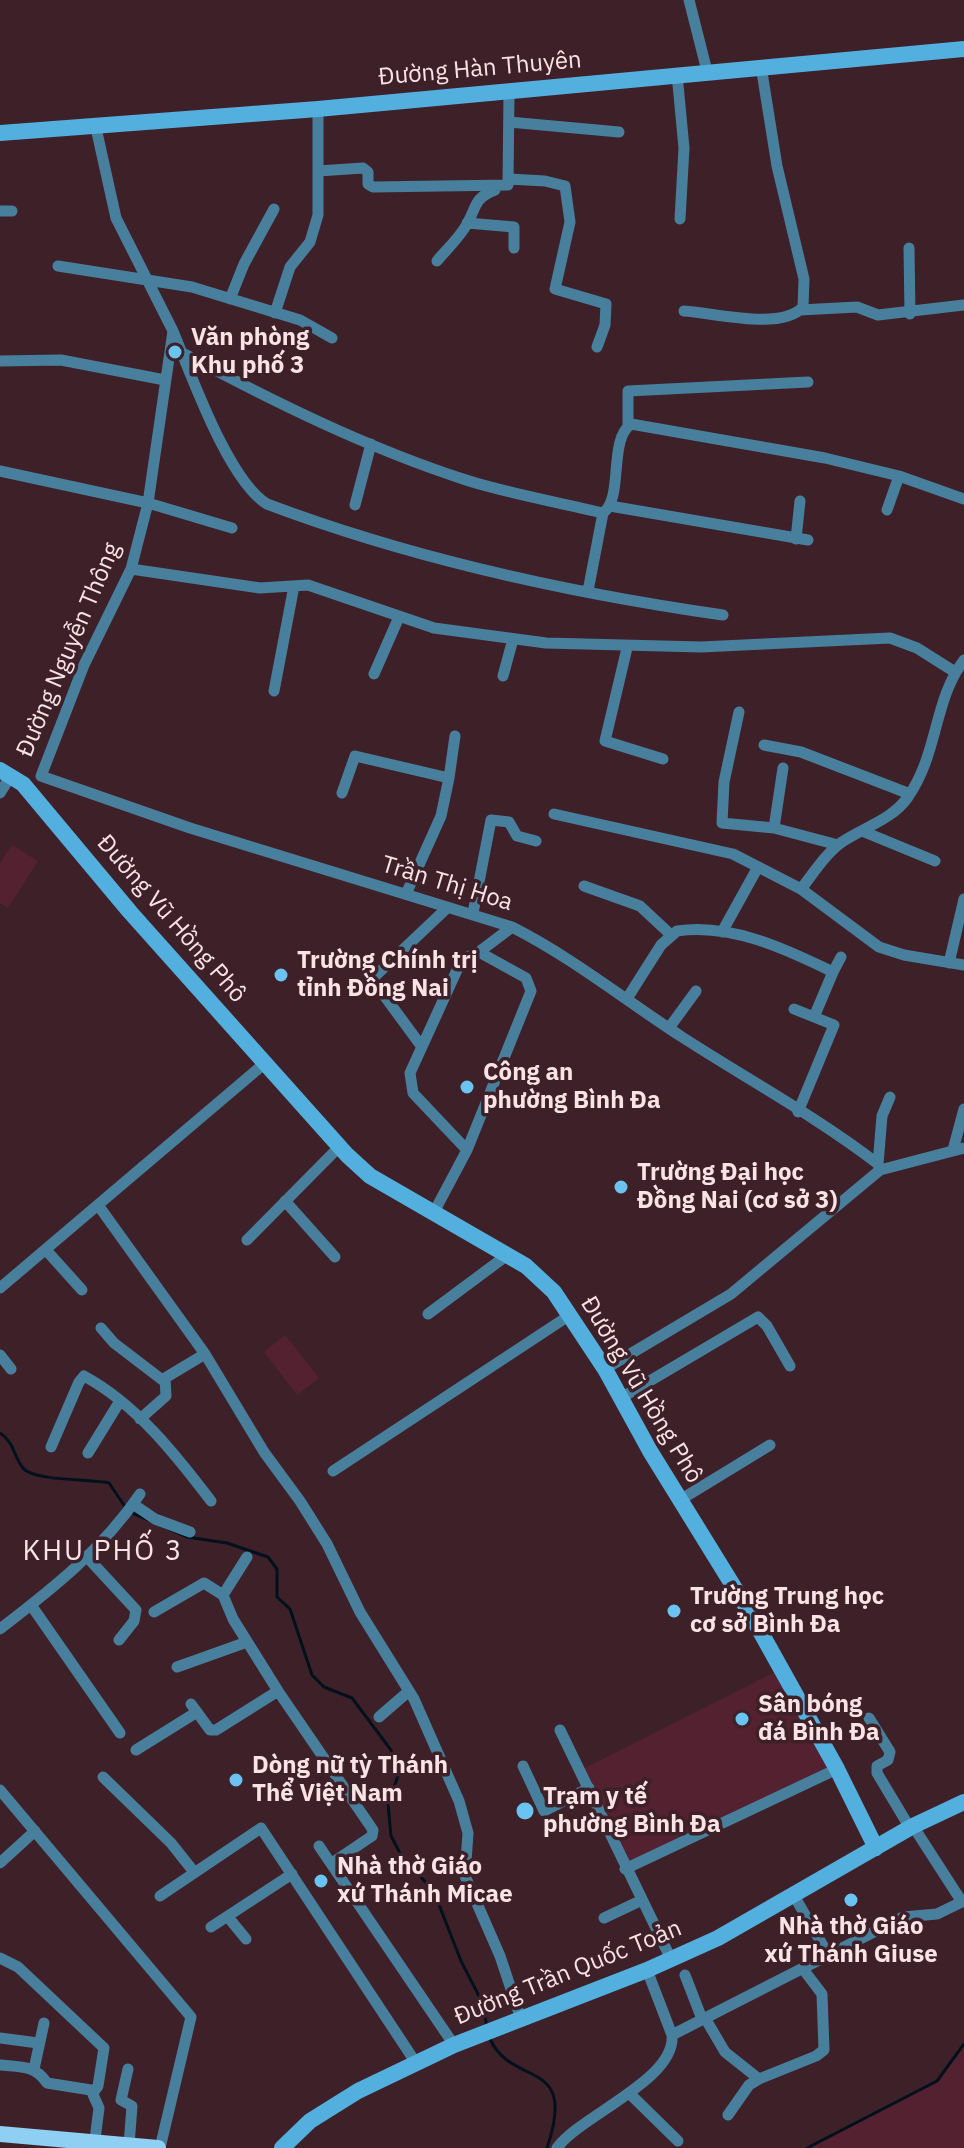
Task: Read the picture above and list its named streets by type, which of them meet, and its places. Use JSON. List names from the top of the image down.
{
  "streets": {
    "street": [
      "Đường Hàn Thuyên",
      "Đường Nguyễn Thông",
      "Trần Thị Hoa",
      "Đường Vũ Hồng Phô",
      "Đường Trần Quốc Toản"
    ]
  },
  "crossings": [
    ["Đường Nguyễn Thông", "Trần Thị Hoa"],
    ["Đường Vũ Hồng Phô", "Đường Trần Quốc Toản"]
  ],
  "districts": ["KHU PHỐ 3"],
  "places": [
    "Văn phòng Khu phố 3",
    "Trường Chính trị tỉnh Đồng Nai",
    "Công an phường Bình Đa",
    "Trường Đại học Đồng Nai (cơ sở 3)",
    "Trường Trung học cơ sở Bình Đa",
    "Sân bóng đá Bình Đa",
    "Dòng nữ tỳ Thánh Thể Việt Nam",
    "Trạm y tế phường Bình Đa",
    "Nhà thờ Giáo xứ Thánh Micae",
    "Nhà thờ Giáo xứ Thánh Giuse"
  ]
}
